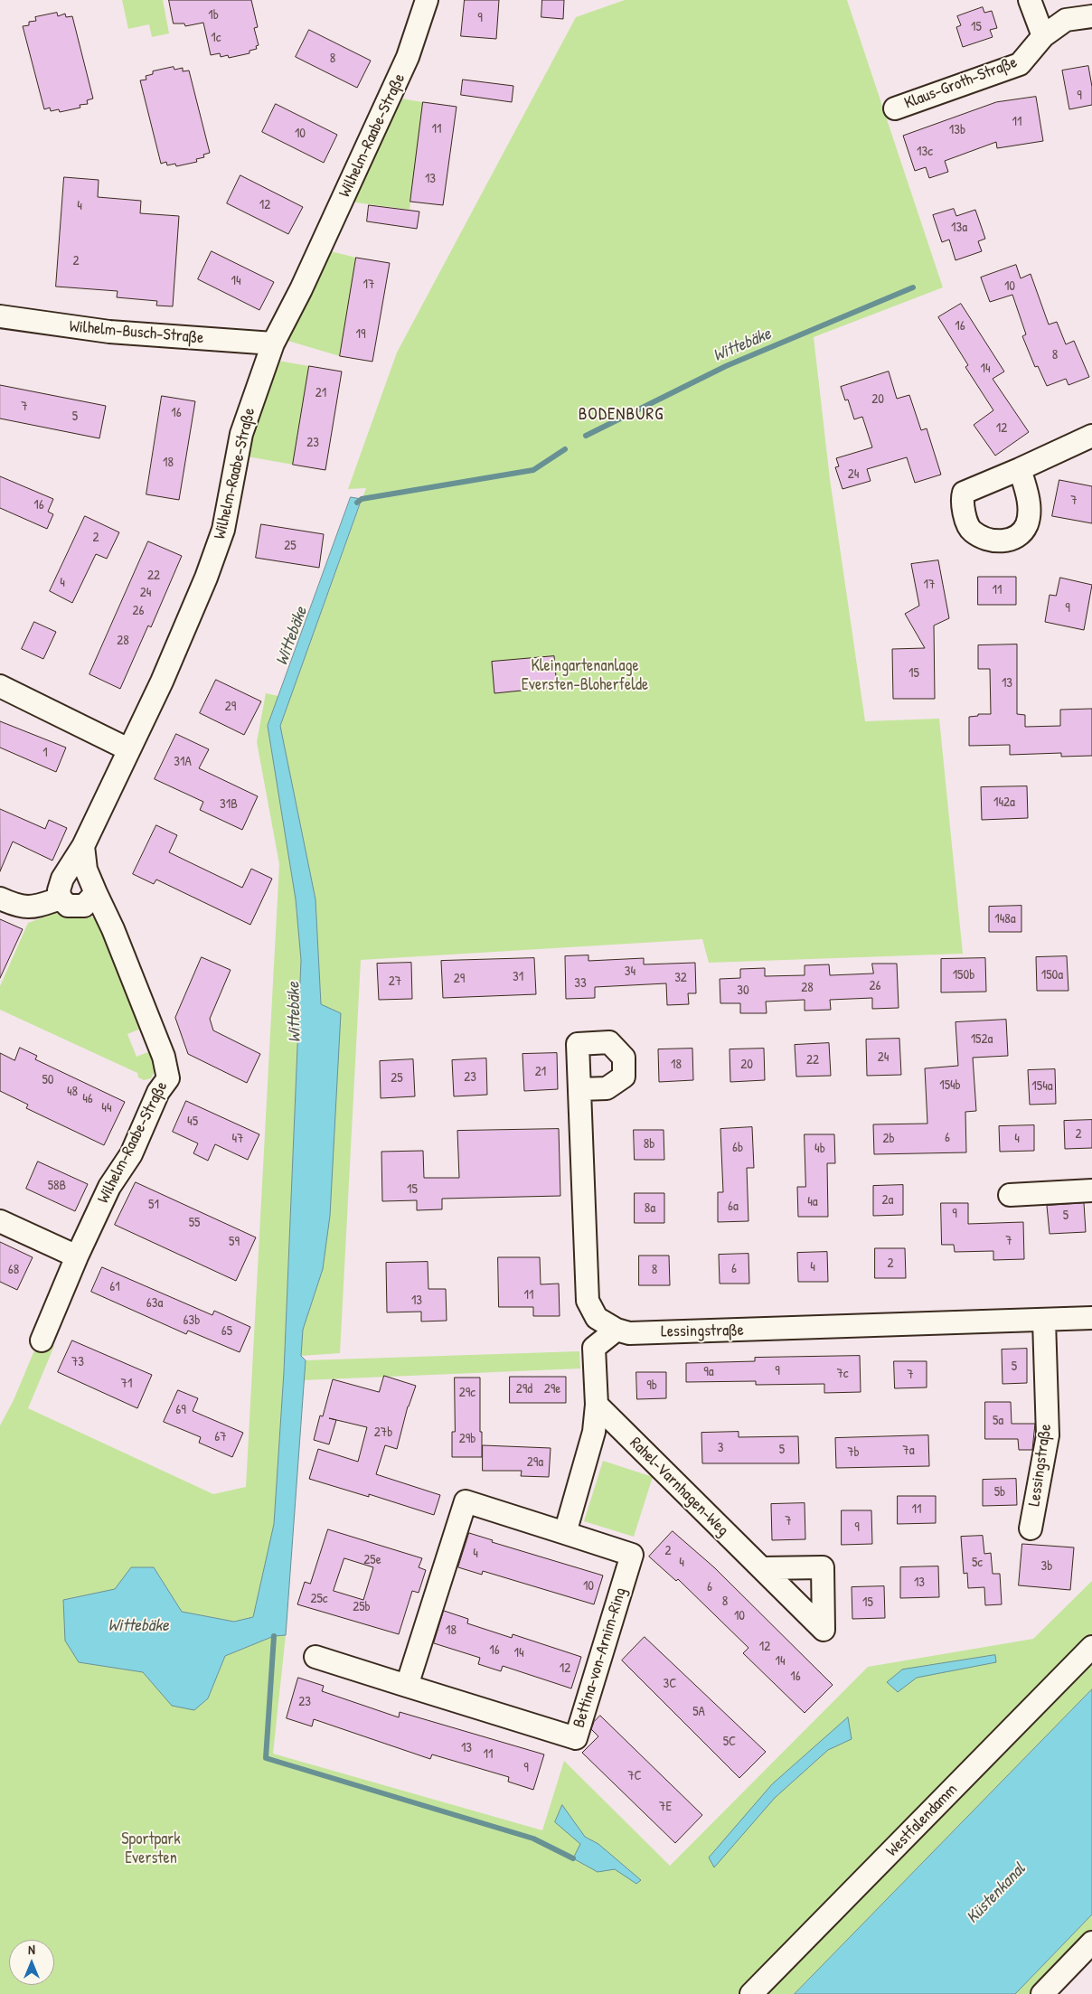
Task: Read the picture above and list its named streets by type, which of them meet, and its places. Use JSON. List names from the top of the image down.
{
  "streets": {
    "street": [
      "Klaus-Groth-Straße",
      "Wilhelm-Raabe-Straße",
      "Wilhelm-Busch-Straße",
      "Lessingstraße",
      "Rahel-Varnhagen-Weg",
      "Bettina-von-Arnim-Ring",
      "Westfalendamm"
    ]
  },
  "crossings": [
    ["Wilhelm-Raabe-Straße", "Wilhelm-Busch-Straße"]
  ],
  "districts": ["BODENBURG"],
  "water": ["Wittebäke", "Küstenkanal"],
  "parks": ["Kleingartenanlage Eversten-Bloherfelde", "Sportpark Eversten"],
  "house_numbers": [
    "1b",
    "9",
    "15",
    "1c",
    "8",
    "9",
    "11",
    "11",
    "13b",
    "10",
    "13c",
    "13",
    "12",
    "4",
    "13a",
    "2",
    "14",
    "17",
    "10",
    "16",
    "19",
    "8",
    "14",
    "21",
    "20",
    "7",
    "16",
    "5",
    "12",
    "23",
    "18",
    "24",
    "7",
    "16",
    "2",
    "25",
    "22",
    "4",
    "17",
    "11",
    "24",
    "9",
    "26",
    "28",
    "15",
    "13",
    "29",
    "1",
    "31A",
    "142a",
    "31B",
    "148a",
    "34",
    "150b",
    "150a",
    "31",
    "32",
    "29",
    "27",
    "33",
    "26",
    "28",
    "30",
    "152a",
    "24",
    "22",
    "18",
    "20",
    "21",
    "23",
    "25",
    "50",
    "154b",
    "154a",
    "48",
    "46",
    "44",
    "45",
    "2",
    "6",
    "47",
    "2b",
    "4",
    "8b",
    "6b",
    "4b",
    "58B",
    "15",
    "2a",
    "4a",
    "51",
    "6a",
    "8a",
    "9",
    "5",
    "55",
    "7",
    "59",
    "2",
    "4",
    "6",
    "68",
    "8",
    "61",
    "11",
    "13",
    "63a",
    "63b",
    "65",
    "73",
    "5",
    "9",
    "9a",
    "7c",
    "7",
    "71",
    "9b",
    "29d",
    "29e",
    "29c",
    "69",
    "5a",
    "27b",
    "67",
    "29b",
    "3",
    "5",
    "7a",
    "7b",
    "29a",
    "5b",
    "11",
    "7",
    "9",
    "2",
    "4",
    "25e",
    "4",
    "5c",
    "3b",
    "13",
    "10",
    "6",
    "25c",
    "8",
    "15",
    "25b",
    "10",
    "18",
    "12",
    "16",
    "14",
    "14",
    "12",
    "16",
    "3C",
    "23",
    "5A",
    "5C",
    "13",
    "11",
    "9",
    "7C",
    "7E"
  ],
  "north": "top"
}
